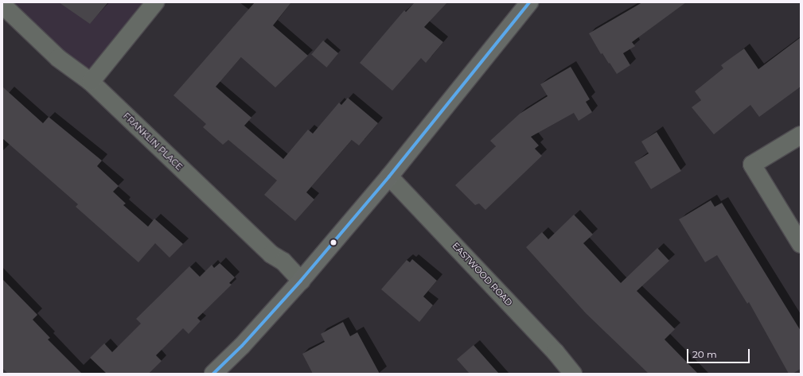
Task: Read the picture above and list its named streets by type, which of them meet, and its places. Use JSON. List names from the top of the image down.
{
  "streets": {
    "street": ["FRANKLIN PLACE", "EASTWOOD ROAD"]
  },
  "scale_bar": "20 m"
}
